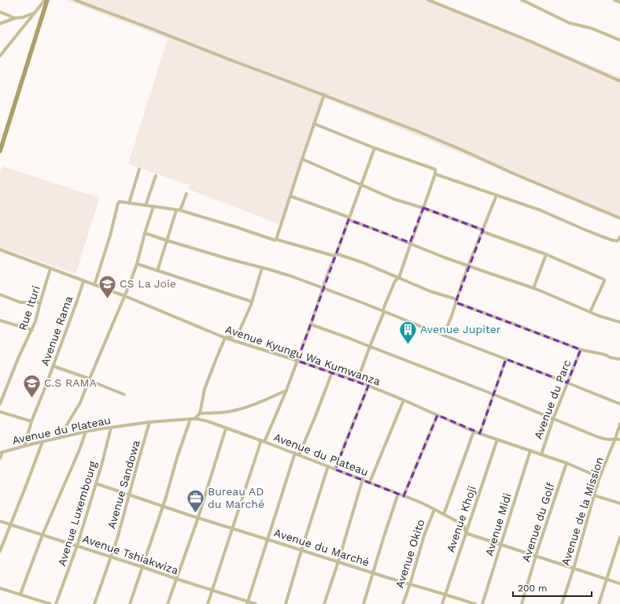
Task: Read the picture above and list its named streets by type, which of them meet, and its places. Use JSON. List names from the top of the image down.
{
  "streets": {
    "street": [
      "Rue Ituri",
      "Avenue Rama",
      "Avenue Kyungu Wa Kumwanza",
      "Avenue du Parc",
      "Avenue du Plateau",
      "Avenue Sandowa",
      "Avenue de la Mission",
      "Avenue Luxembourg",
      "Avenue Khoji",
      "Avenue du Golf",
      "Avenue Midi",
      "Avenue du Marché",
      "Avenue Okito",
      "Avenue Tshiakwiza"
    ]
  },
  "crossings": [
    ["Rue Ituri", "Avenue Kyungu Wa Kumwanza"],
    ["Avenue Rama", "Avenue Kyungu Wa Kumwanza"],
    ["Avenue Rama", "Avenue du Plateau"],
    ["Avenue Kyungu Wa Kumwanza", "Avenue du Parc"],
    ["Avenue Kyungu Wa Kumwanza", "Avenue de la Mission"],
    ["Avenue Kyungu Wa Kumwanza", "Avenue Khoji"],
    ["Avenue Kyungu Wa Kumwanza", "Avenue du Golf"],
    ["Avenue Kyungu Wa Kumwanza", "Avenue Midi"],
    ["Avenue du Plateau", "Avenue Sandowa"],
    ["Avenue du Plateau", "Avenue Luxembourg"],
    ["Avenue du Plateau", "Avenue Khoji"],
    ["Avenue du Plateau", "Avenue Okito"],
    ["Avenue Sandowa", "Avenue du Marché"],
    ["Avenue Sandowa", "Avenue Tshiakwiza"],
    ["Avenue Luxembourg", "Avenue du Marché"],
    ["Avenue Luxembourg", "Avenue Tshiakwiza"],
    ["Avenue Khoji", "Avenue du Marché"],
    ["Avenue du Marché", "Avenue Okito"]
  ],
  "places": {
    "school or university": ["CS La Joie", "C.S RAMA"],
    "building": ["Avenue Jupiter"],
    "office": ["Bureau AD du Marché"]
  },
  "scale_bar": "200 m"
}
